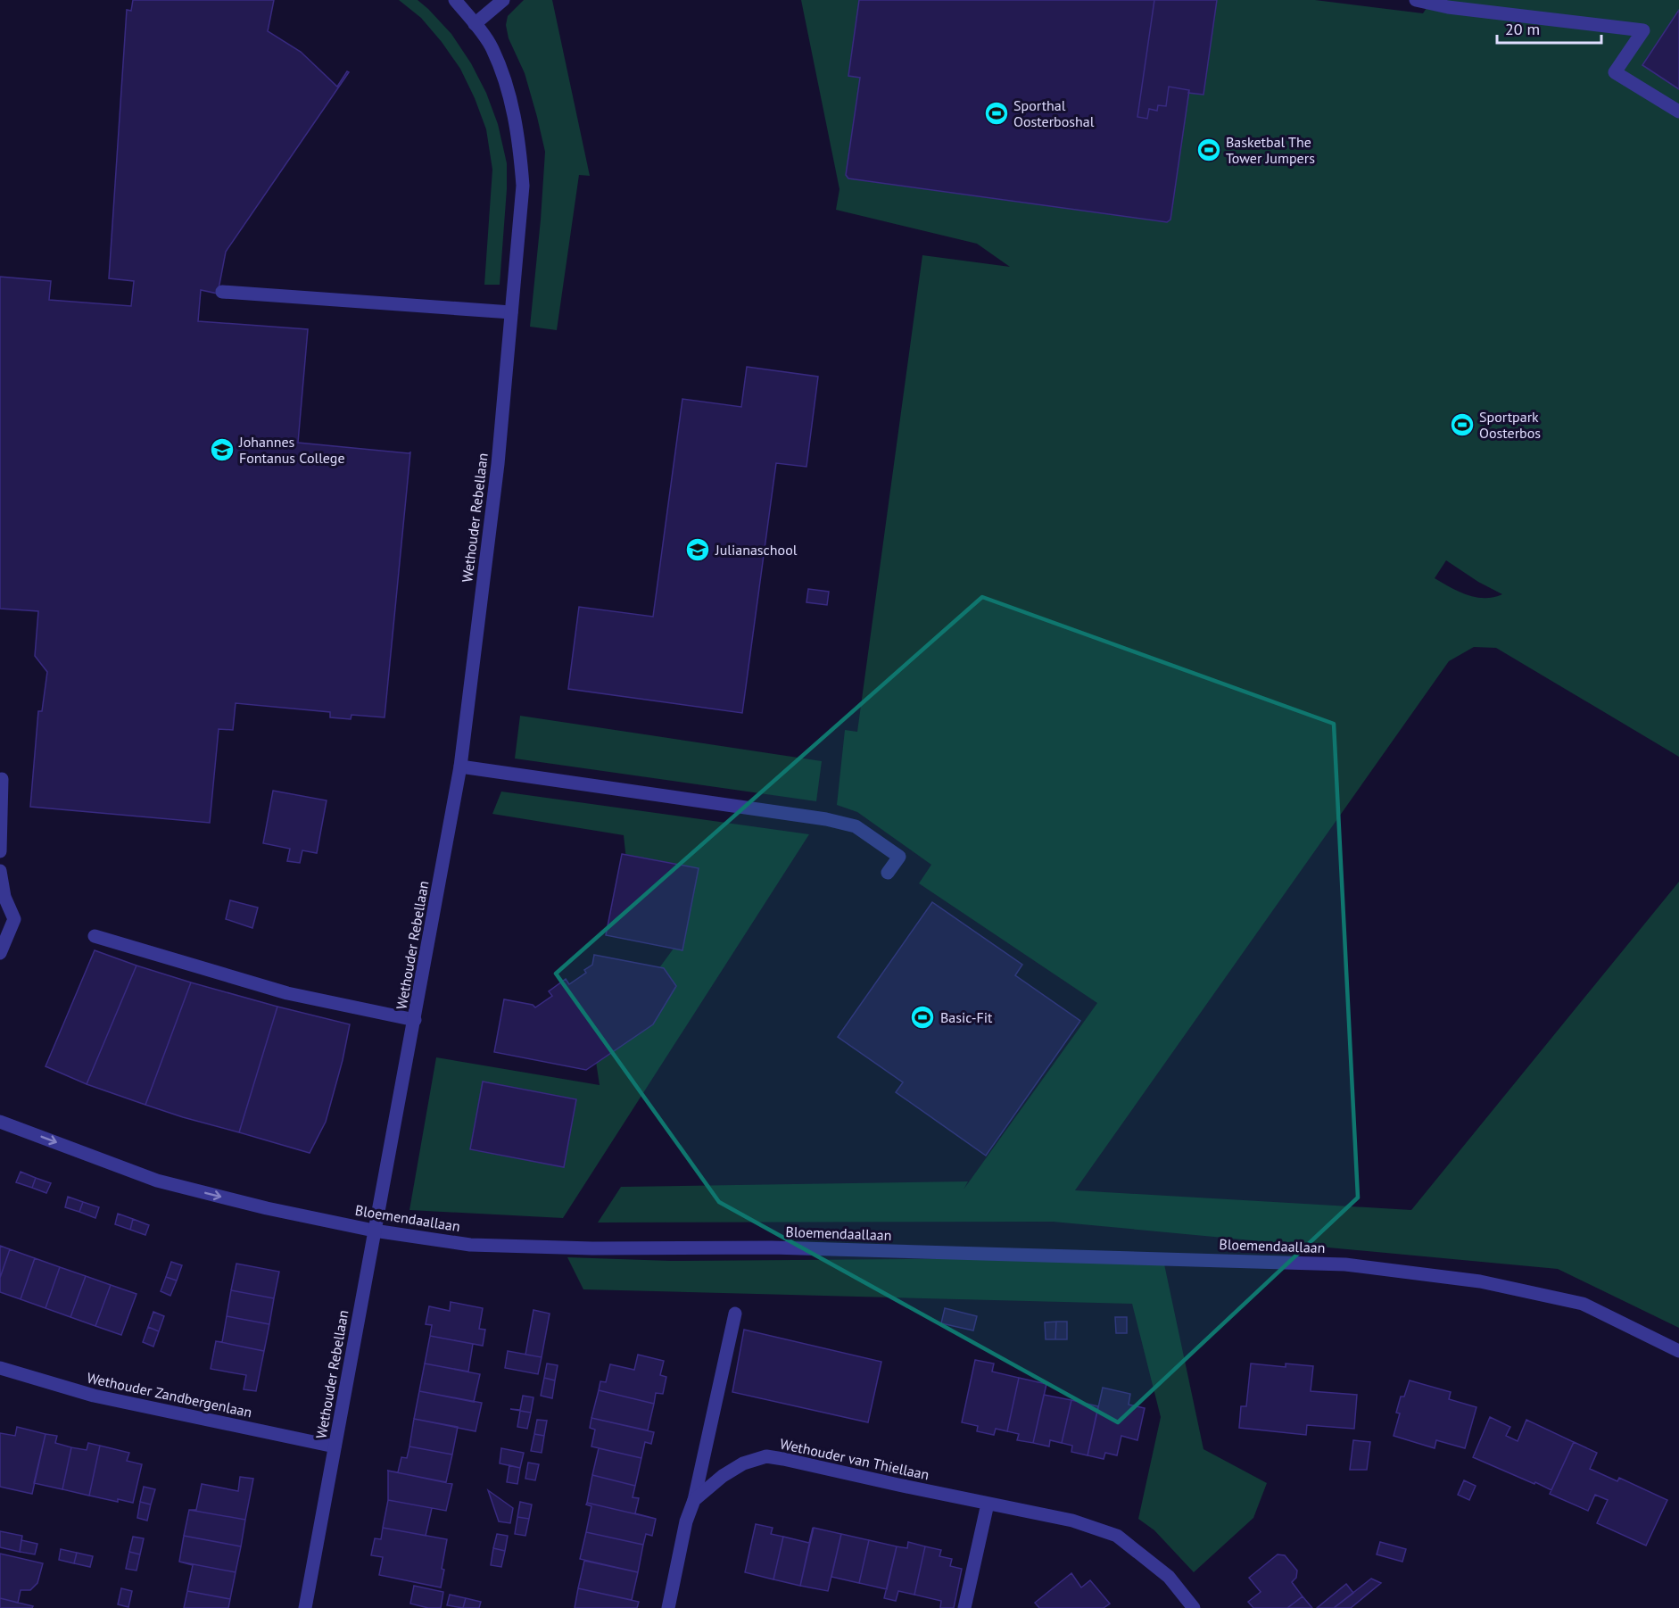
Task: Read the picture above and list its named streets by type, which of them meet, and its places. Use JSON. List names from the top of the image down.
{
  "streets": {
    "street": [
      "Wethouder Rebellaan",
      "Bloemendaallaan",
      "Wethouder Zandbergenlaan",
      "Wethouder van Thiellaan"
    ]
  },
  "crossings": [
    ["Wethouder Rebellaan", "Bloemendaallaan"],
    ["Wethouder Rebellaan", "Wethouder Zandbergenlaan"]
  ],
  "places": {
    "sports": [
      "Sporthal Oosterboshal",
      "Basketbal The Tower Jumpers",
      "Sportpark Oosterbos",
      "Basic-Fit"
    ],
    "school or university": ["Johannes Fontanus College", "Julianaschool"]
  },
  "scale_bar": "20 m"
}
